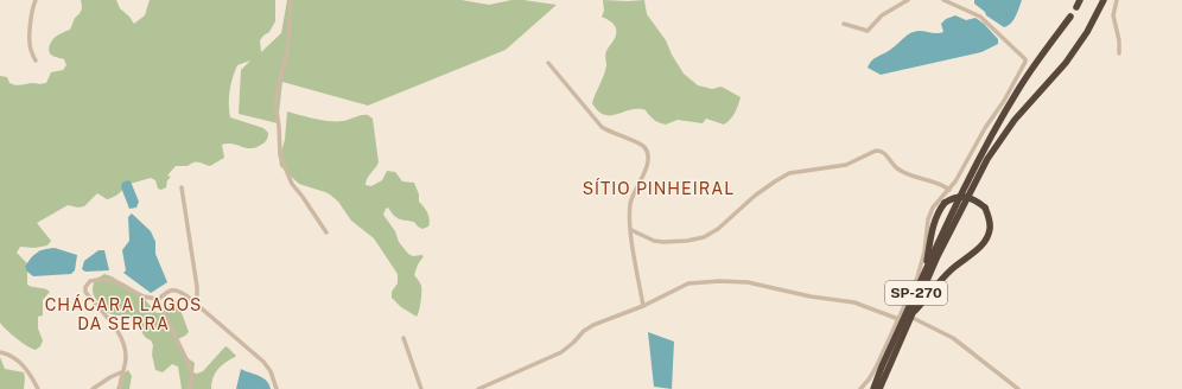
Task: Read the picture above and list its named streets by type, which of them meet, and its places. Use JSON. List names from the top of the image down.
{
  "streets": {
    "highway": ["SP-270"]
  },
  "districts": ["SÍTIO PINHEIRAL", "CHÁCARA LAGOS DA SERRA"]
}
